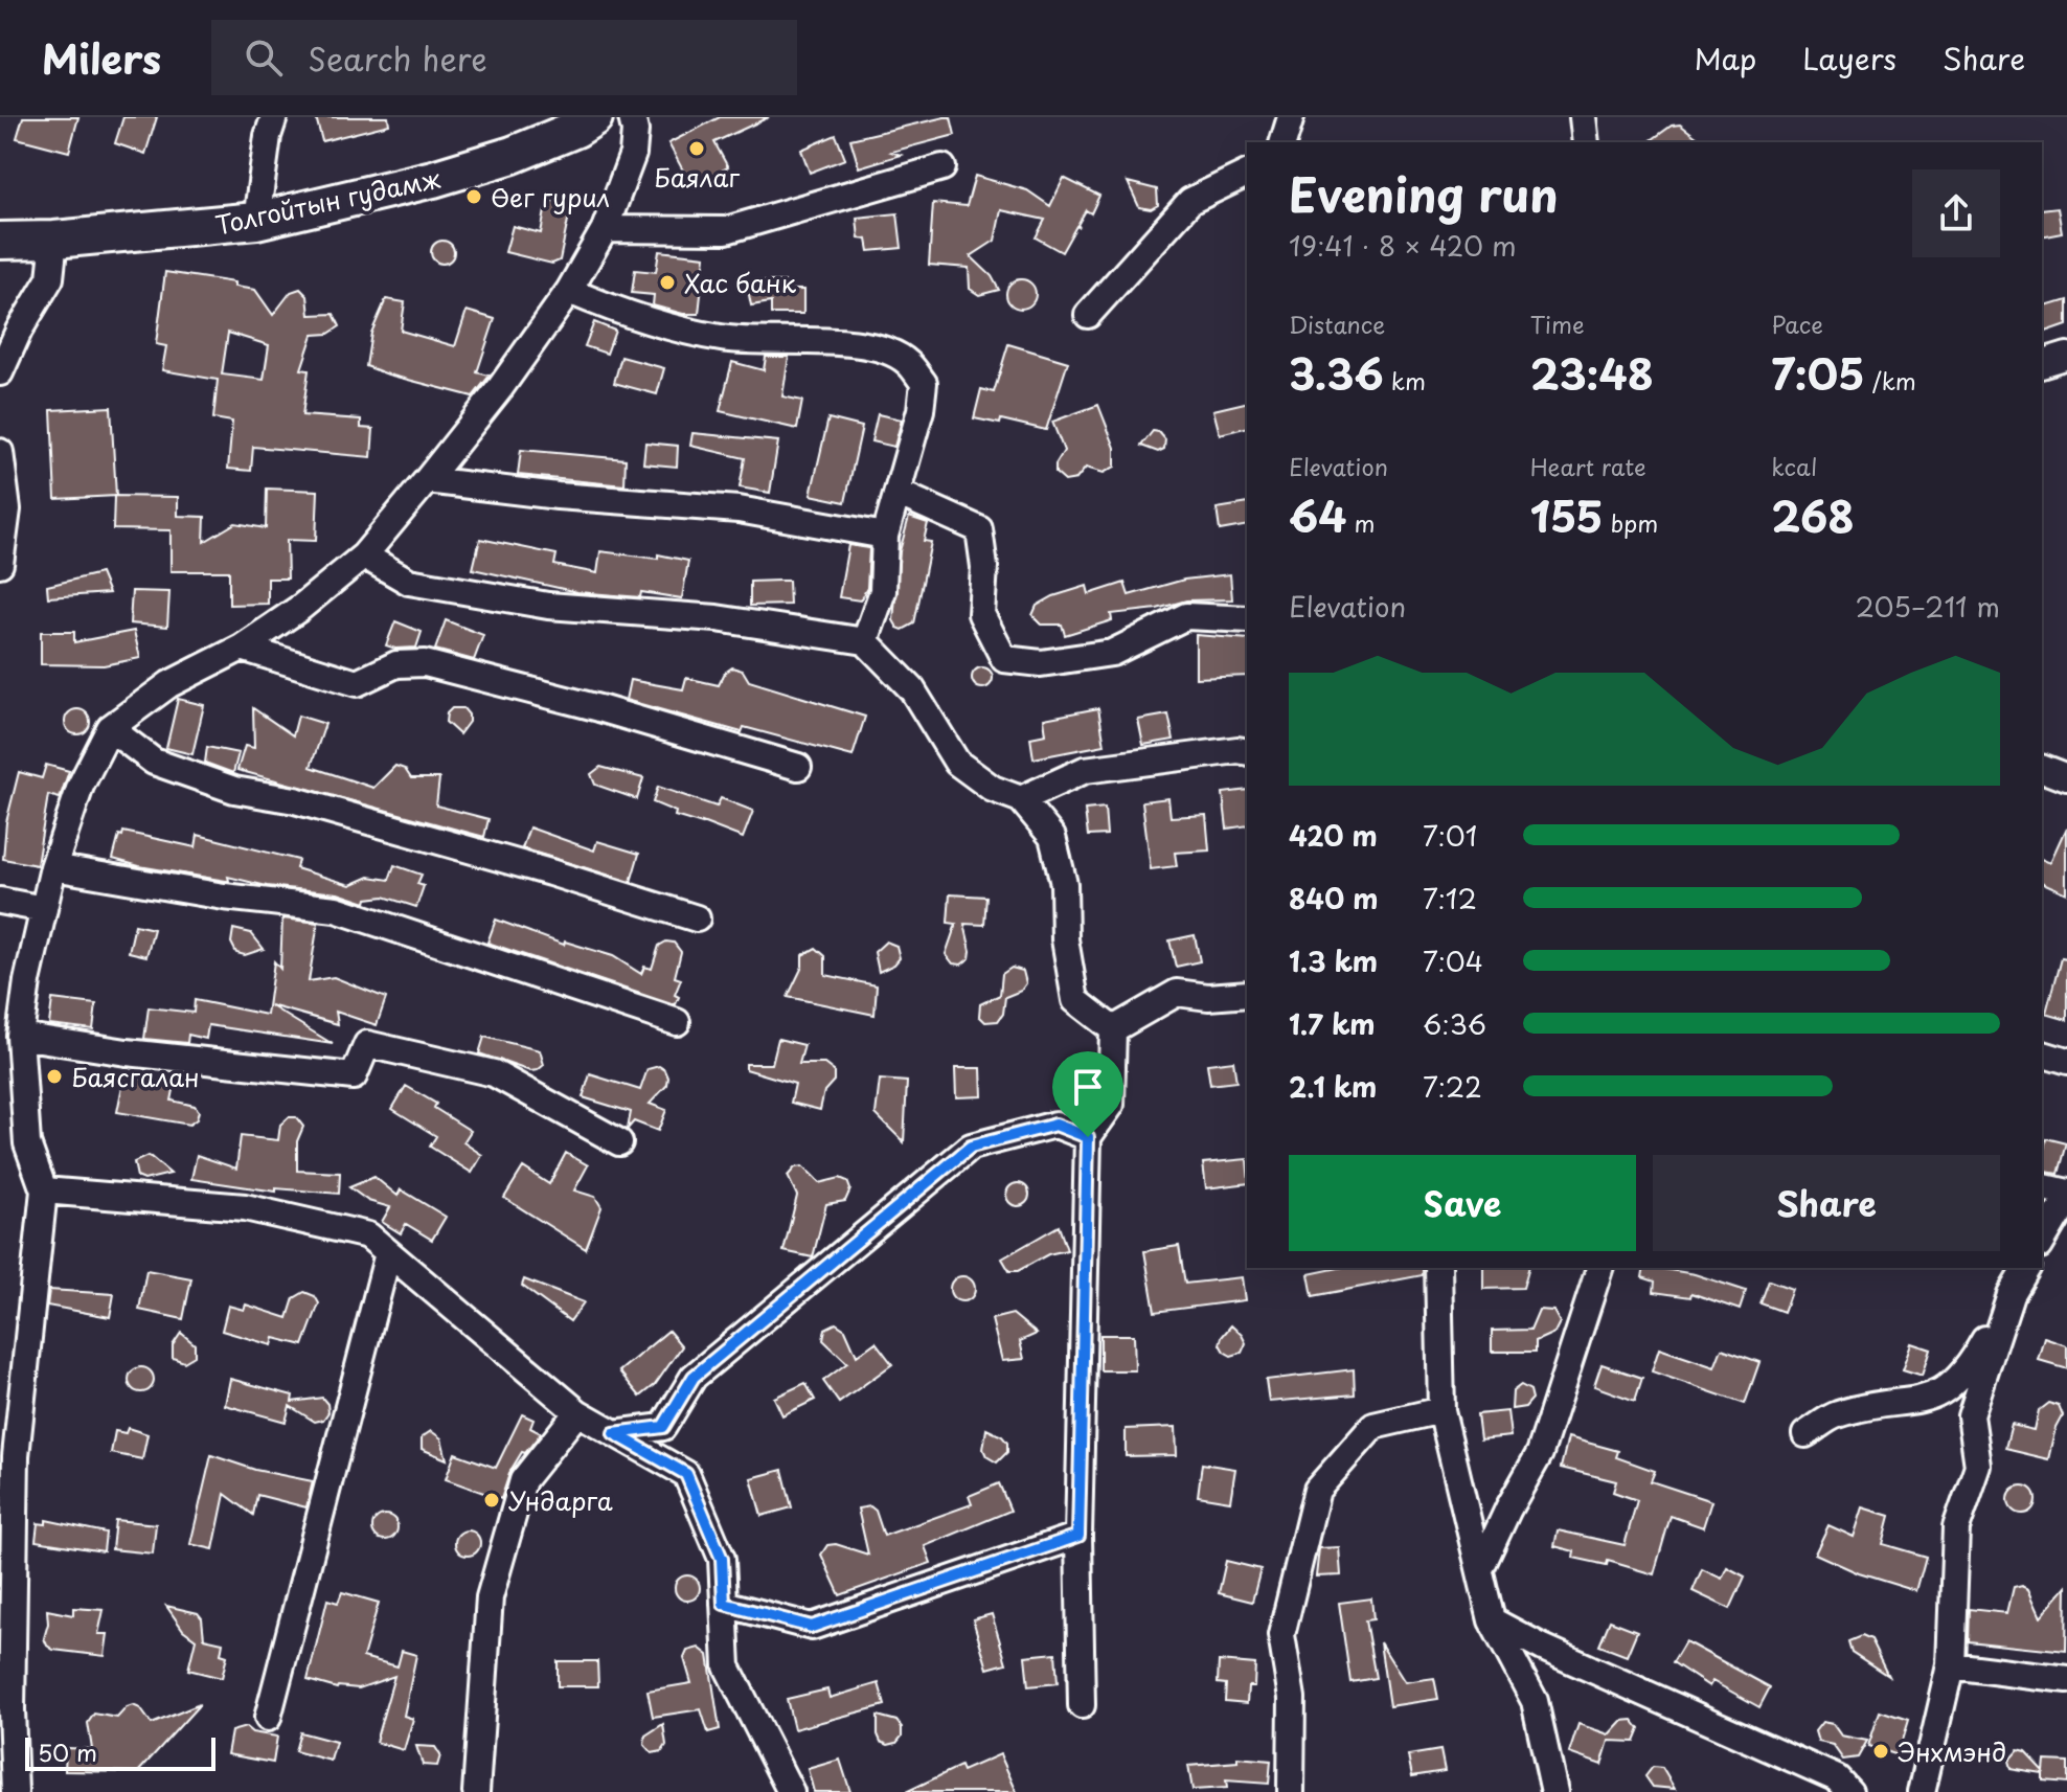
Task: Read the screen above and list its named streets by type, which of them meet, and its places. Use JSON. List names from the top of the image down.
{
  "streets": {
    "main road": ["Толгойтын гудамж"]
  },
  "places": [
    "Баялаг",
    "Өег гурил",
    "Хас банк",
    "Баясгалан",
    "Ундарга",
    "Энхмэнд"
  ],
  "scale_bar": "50 m",
  "page": {
    "header": "Milers",
    "search": "Search here",
    "nav": ["Map", "Layers", "Share"],
    "heading": ["Evening run", "19:41 · 8 × 420 m"],
    "stats": [
      ["Distance", "3.36 km"],
      ["Time", "23:48"],
      ["Pace", "7:05 /km"],
      ["Elevation", "64 m"],
      ["Heart rate", "155 bpm"],
      ["kcal", "268"]
    ],
    "chart": ["Elevation", "205–211 m"],
    "list": [
      {
        "name": "420 m",
        "note": "7:01"
      },
      {
        "name": "840 m",
        "note": "7:12"
      },
      {
        "name": "1.3 km",
        "note": "7:04"
      },
      {
        "name": "1.7 km",
        "note": "6:36"
      },
      {
        "name": "2.1 km",
        "note": "7:22"
      }
    ],
    "buttons": ["Save", "Share"],
    "scale": "50 m"
  }
}
